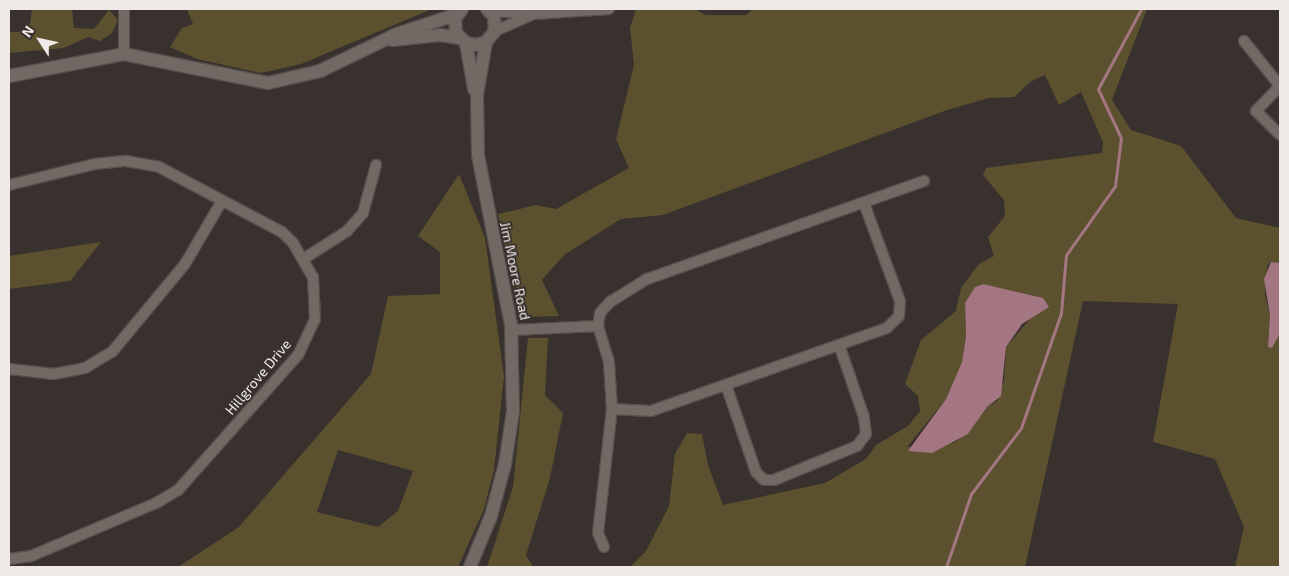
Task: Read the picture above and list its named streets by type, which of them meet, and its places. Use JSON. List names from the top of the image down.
{
  "streets": {
    "street": ["Jim Moore Road", "Hillgrove Drive"]
  },
  "north": "top left"
}
